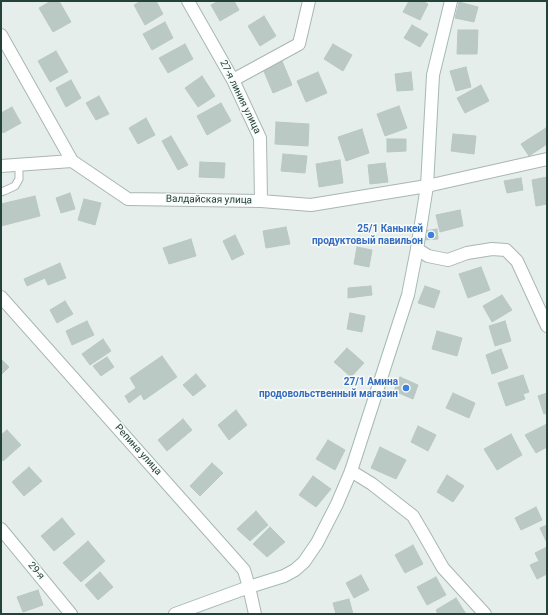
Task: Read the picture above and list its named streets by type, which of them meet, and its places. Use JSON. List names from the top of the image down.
{
  "streets": {
    "street": [
      "27-я линия улица",
      "Валдайская улица",
      "Репина улица",
      "29-я"
    ]
  },
  "crossings": [
    ["27-я линия улица", "Валдайская улица"]
  ],
  "places": ["25/1 Каныкей продуктовый павильон", "27/1 Амина продовольственный магазин"]
}
